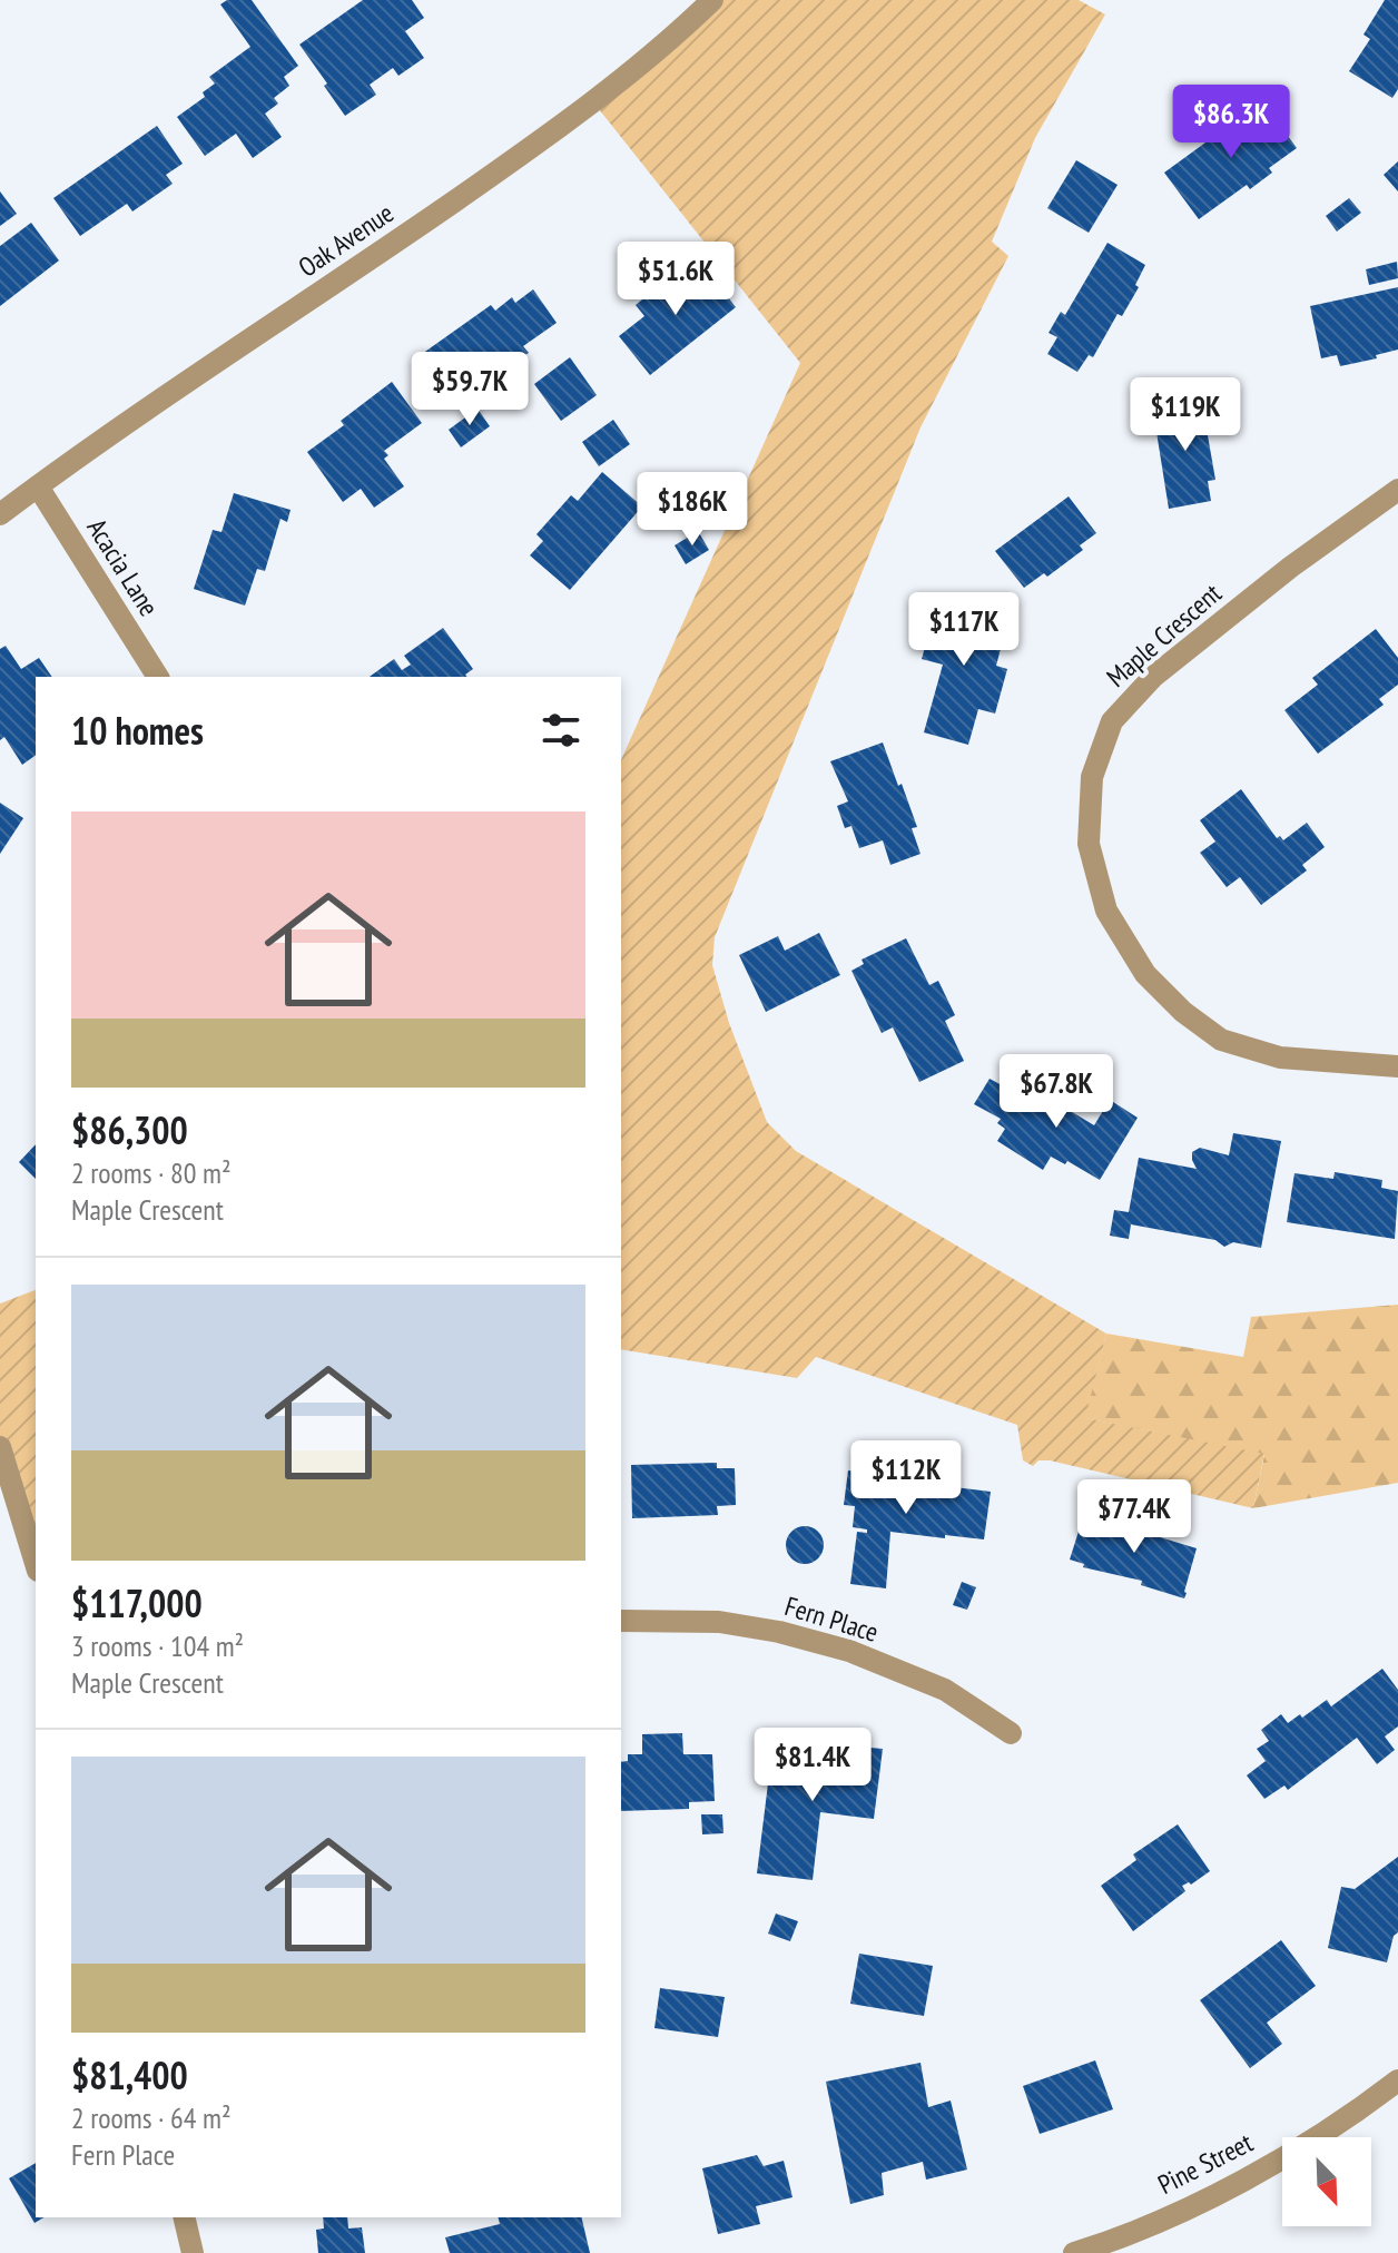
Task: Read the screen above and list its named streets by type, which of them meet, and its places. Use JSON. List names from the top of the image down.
{
  "streets": {
    "street": [
      "Oak Avenue",
      "Acacia Lane",
      "Maple Crescent",
      "Fern Place",
      "Pine Street"
    ]
  },
  "crossings": [
    ["Oak Avenue", "Acacia Lane"]
  ],
  "north": "bottom right",
  "page": {
    "price": [
      "$86.3K",
      "$51.6K",
      "$59.7K",
      "$119K",
      "$186K",
      "$117K",
      "$67.8K",
      "$112K",
      "$77.4K",
      "$81.4K"
    ],
    "heading": "10 homes",
    "list": [
      {
        "name": "$86,300",
        "note": "2 rooms · 80 m² · Maple Crescent"
      },
      {
        "name": "$117,000",
        "note": "3 rooms · 104 m² · Maple Crescent"
      },
      {
        "name": "$81,400",
        "note": "2 rooms · 64 m² · Fern Place"
      }
    ]
  }
}
